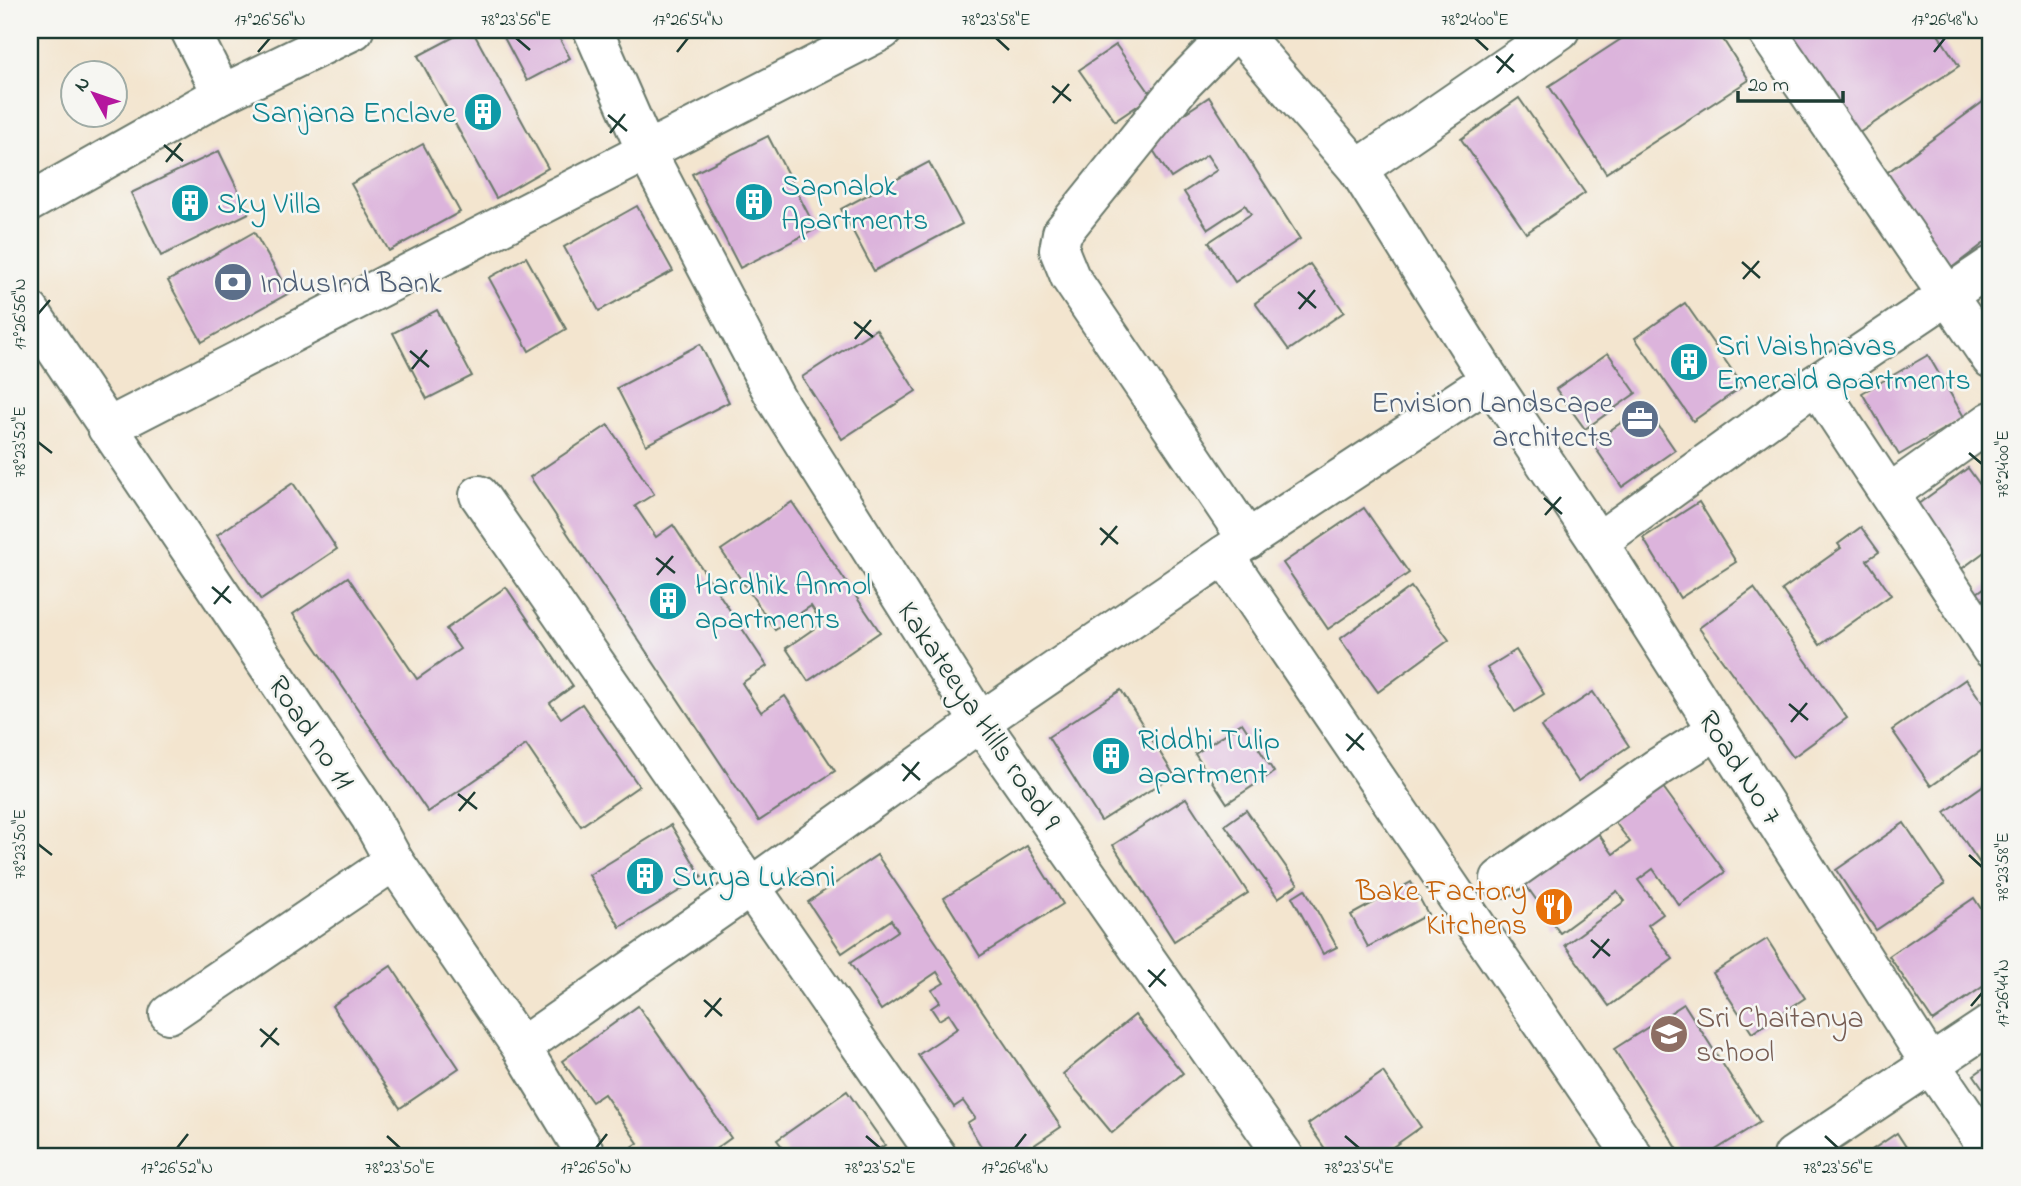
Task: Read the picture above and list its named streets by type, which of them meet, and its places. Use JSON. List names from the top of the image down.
{
  "streets": {
    "street": ["Kakateeya Hills road 9", "Road no 11", "Road No 7"]
  },
  "places": {
    "building": [
      "Sanjana Enclave",
      "Sapnalok Apartments",
      "Sky Villa",
      "Sri Vaishnavas Emerald apartments",
      "Hardhik Anmol apartments",
      "Riddhi Tulip apartment",
      "Surya Lukani"
    ],
    "bank": ["IndusInd Bank"],
    "office": ["Envision Landscape architects"],
    "restaurant": ["Bake Factory Kitchens"],
    "school or university": ["Sri Chaitanya school"]
  },
  "scale_bar": "20 m",
  "north": "top left",
  "coordinates": [
    "17°26'56\"N",
    "78°23'56\"E",
    "17°26'54\"N",
    "78°23'58\"E",
    "78°24'00\"E",
    "17°26'48\"N",
    "78°23'52\"E",
    "78°23'50\"E",
    "17°26'44\"N",
    "17°26'52\"N",
    "17°26'50\"N",
    "78°23'54\"E"
  ]
}
